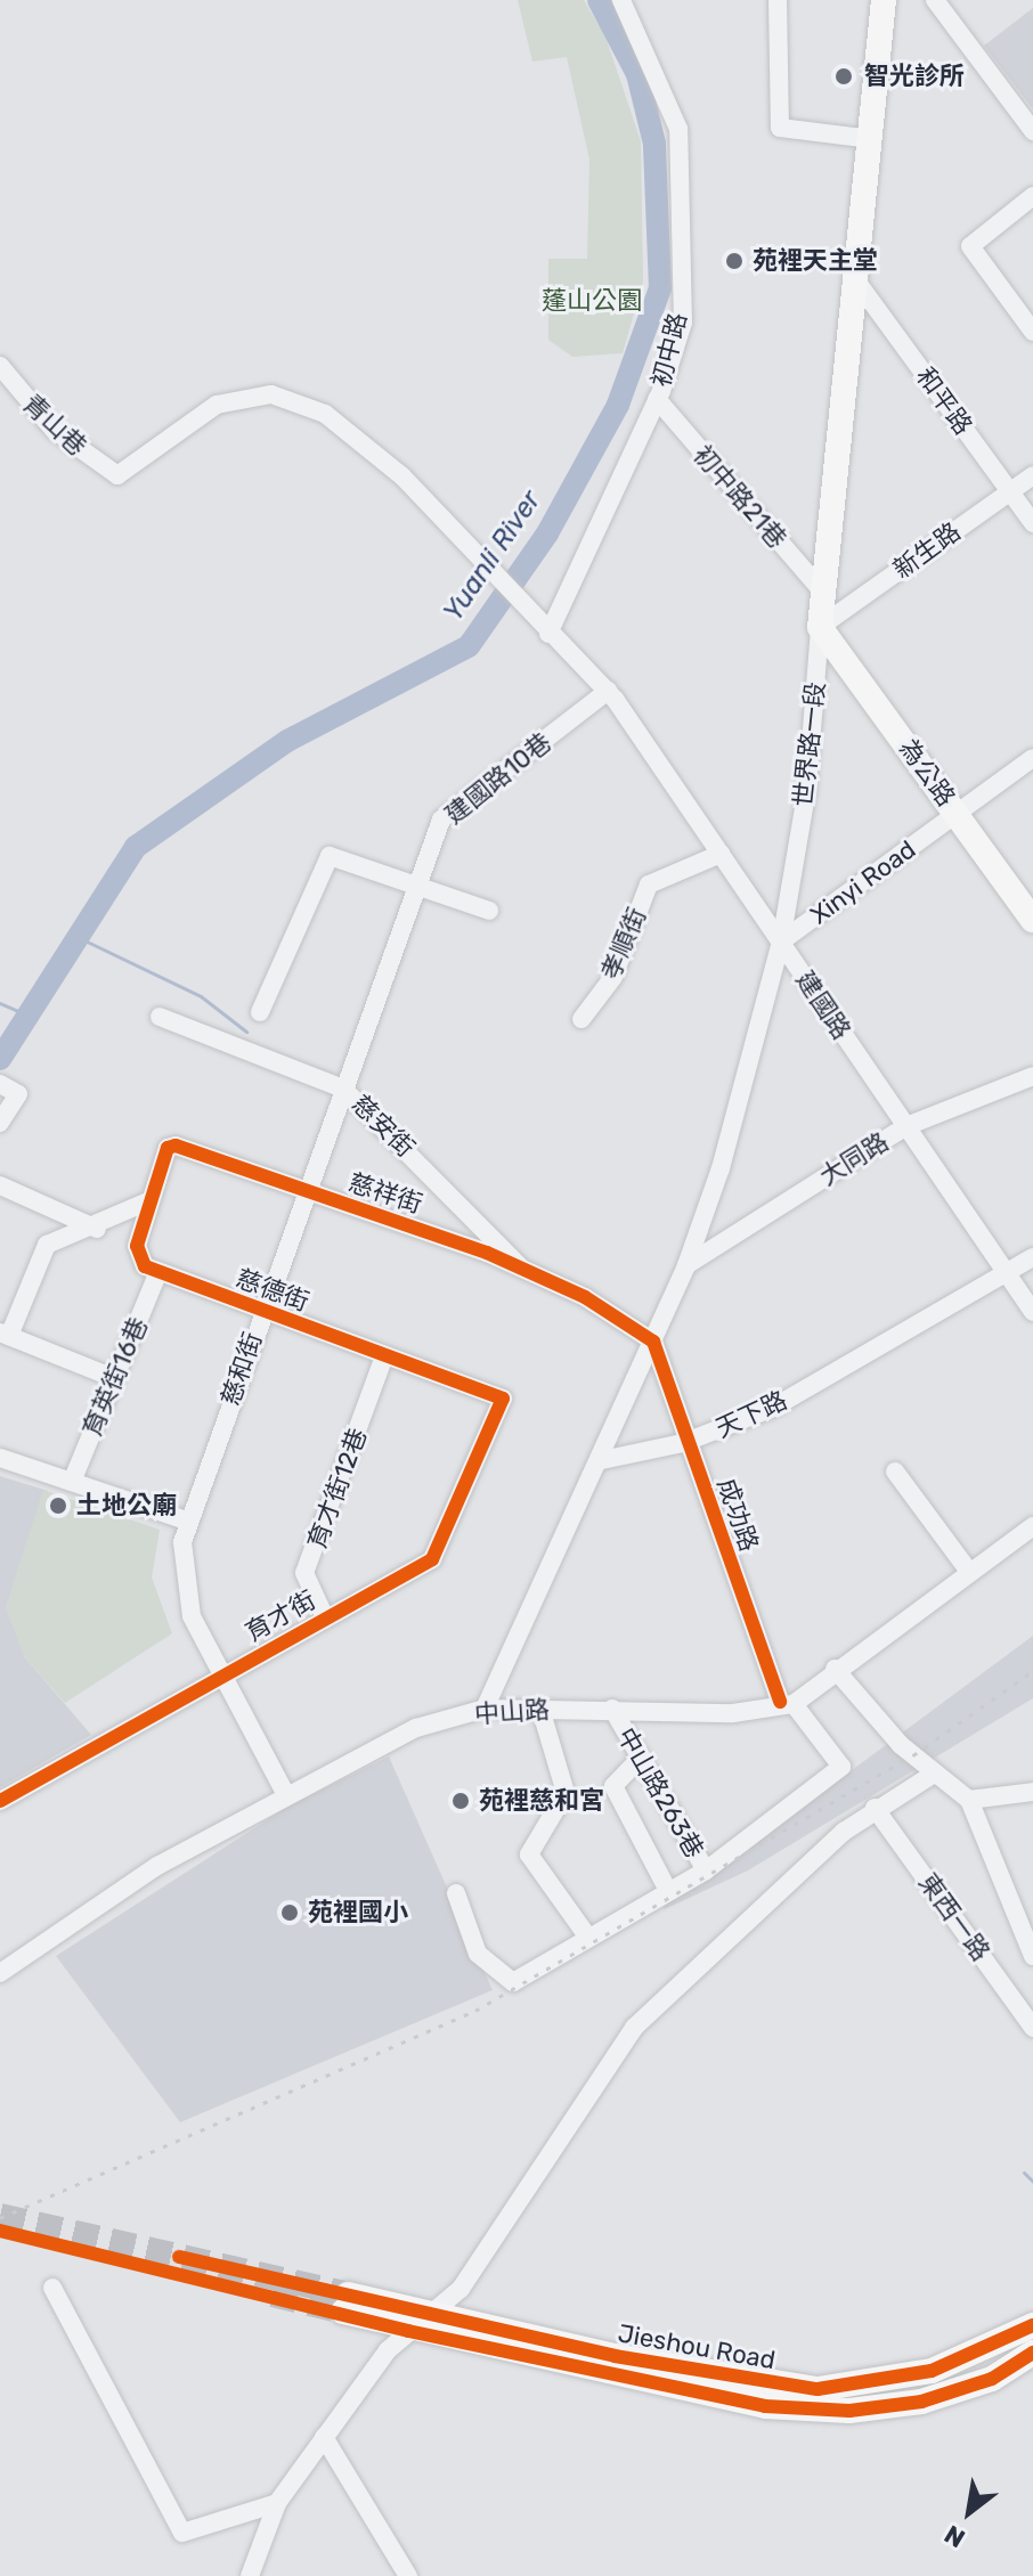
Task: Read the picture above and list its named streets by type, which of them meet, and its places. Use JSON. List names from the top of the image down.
{
  "streets": {
    "main road": ["世界路一段", "為公路", "Jieshou Road"],
    "street": [
      "初中路",
      "和平路",
      "青山巷",
      "初中路21巷",
      "新生路",
      "建國路10巷",
      "Xinyi Road",
      "孝順街",
      "建國路",
      "慈安街",
      "大同路",
      "慈祥街",
      "慈德街",
      "慈和街",
      "育英街16巷",
      "天下路",
      "育才街12巷",
      "成功路",
      "育才街",
      "中山路",
      "中山路263巷",
      "東西一路"
    ]
  },
  "crossings": [
    ["初中路", "初中路21巷"],
    ["初中路", "建國路"],
    ["和平路", "新生路"],
    ["和平路", "世界路一段"],
    ["青山巷", "建國路"],
    ["初中路21巷", "世界路一段"],
    ["新生路", "世界路一段"],
    ["新生路", "為公路"],
    ["世界路一段", "為公路"],
    ["世界路一段", "Xinyi Road"],
    ["世界路一段", "建國路"],
    ["世界路一段", "大同路"],
    ["世界路一段", "慈祥街"],
    ["世界路一段", "天下路"],
    ["世界路一段", "成功路"],
    ["為公路", "Xinyi Road"],
    ["建國路10巷", "建國路"],
    ["建國路10巷", "慈和街"],
    ["Xinyi Road", "建國路"],
    ["孝順街", "建國路"],
    ["建國路", "大同路"],
    ["建國路", "天下路"],
    ["慈安街", "慈祥街"],
    ["慈安街", "慈和街"],
    ["慈祥街", "慈和街"],
    ["慈祥街", "成功路"],
    ["慈德街", "慈和街"],
    ["慈德街", "育英街16巷"],
    ["慈德街", "育才街12巷"],
    ["慈德街", "育才街"],
    ["慈和街", "育才街"],
    ["慈和街", "中山路"],
    ["天下路", "成功路"],
    ["育才街12巷", "育才街"],
    ["成功路", "中山路"],
    ["成功路", "中山路263巷"],
    ["中山路", "中山路263巷"]
  ],
  "water": ["Yuanli River"],
  "parks": ["蓬山公園"],
  "places": [
    "智光診所",
    "苑裡天主堂",
    "土地公廟",
    "苑裡慈和宮",
    "苑裡國小"
  ],
  "north": "bottom left"
}
